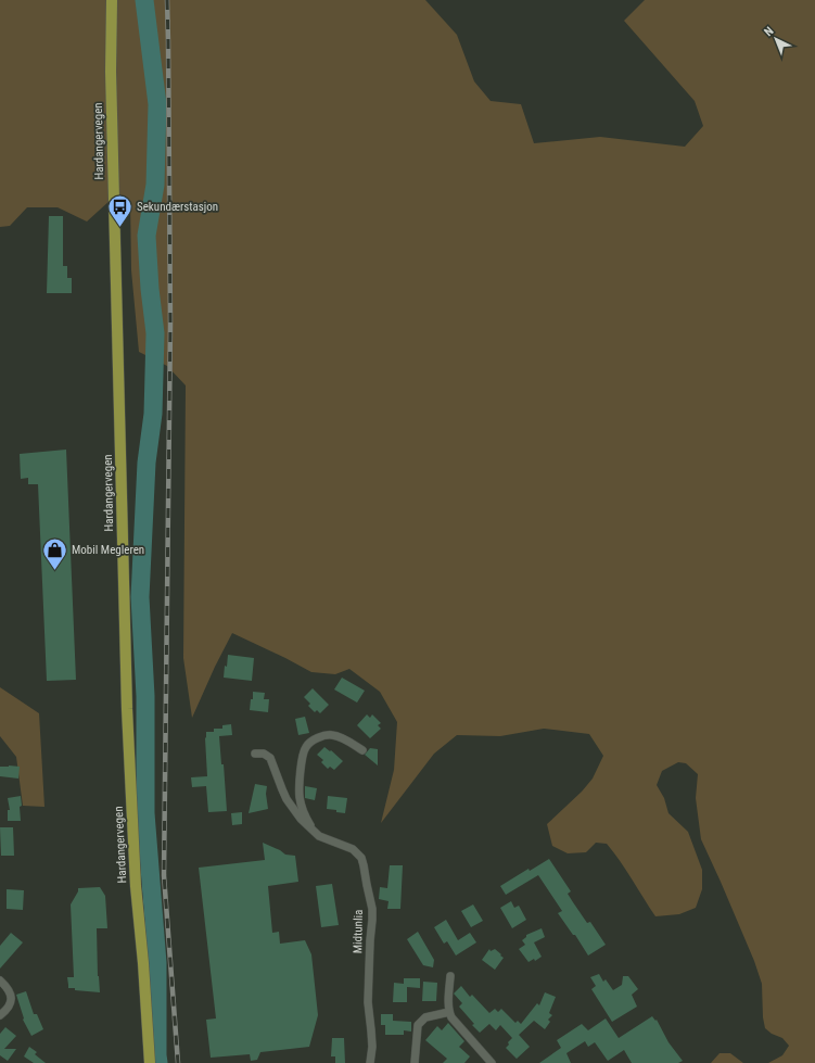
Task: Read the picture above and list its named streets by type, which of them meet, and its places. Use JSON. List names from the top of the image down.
{
  "streets": {
    "main road": ["Hardangervegen"],
    "street": ["Midtunlia"]
  },
  "places": {
    "bus stop": ["Sekundærstasjon"],
    "shop": ["Mobil Megleren"]
  },
  "north": "top left"
}
